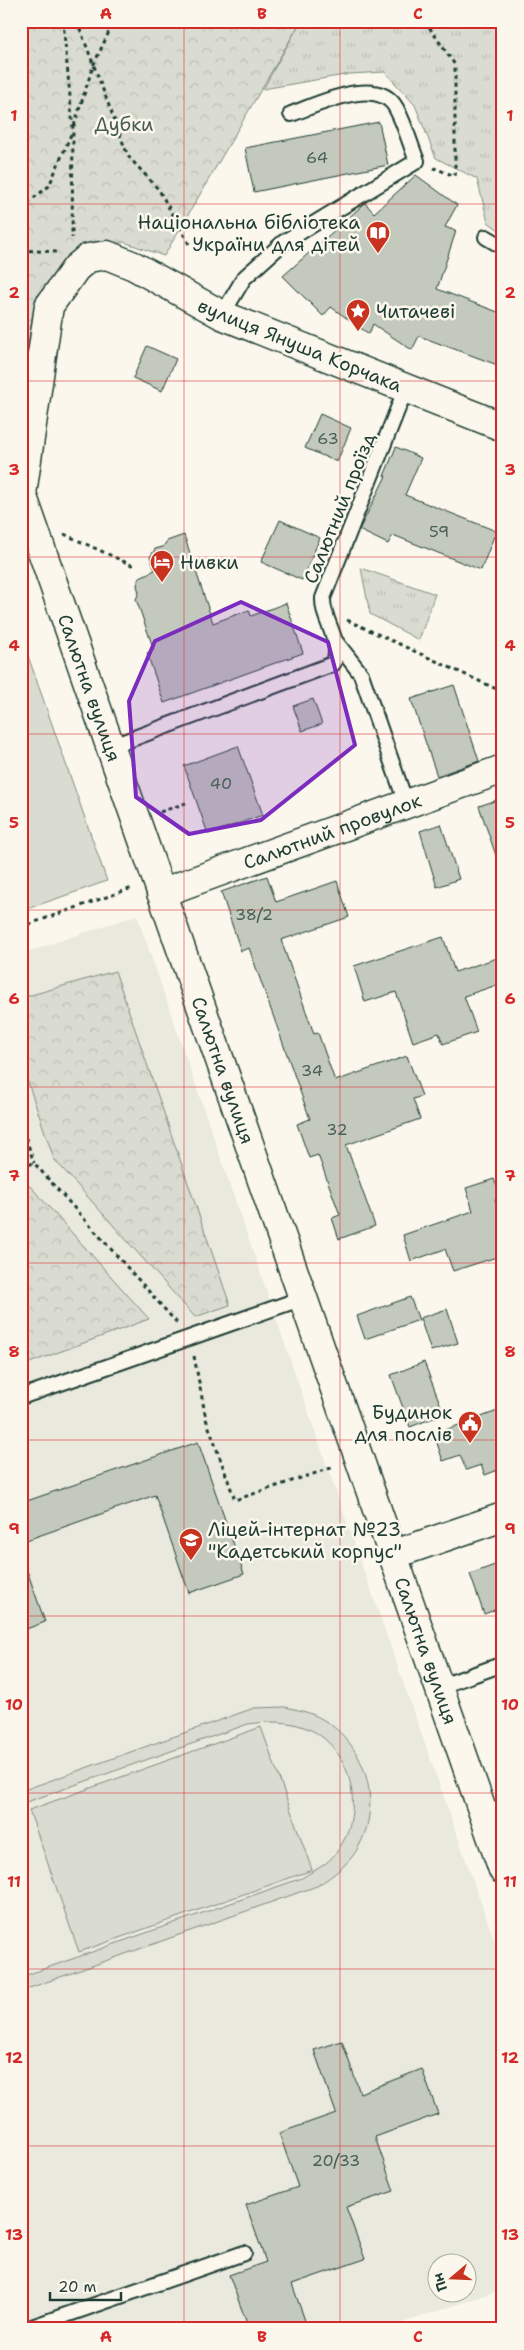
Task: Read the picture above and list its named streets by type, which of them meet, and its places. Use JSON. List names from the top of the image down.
{
  "streets": {
    "street": ["вулиця Януша Корчака", "Салютна вулиця", "Салютний провулок"],
    "lane": ["Салютний проїзд"]
  },
  "crossings": [
    ["вулиця Януша Корчака", "Салютний проїзд"],
    ["вулиця Януша Корчака", "Салютна вулиця"],
    ["Салютний проїзд", "Салютний провулок"],
    ["Салютна вулиця", "Салютний провулок"]
  ],
  "parks": ["Дубки"],
  "places": {
    "library": ["Національна бібліотека України для дітей"],
    "place": ["Читачеві"],
    "hotel": ["Нивки"],
    "public building": ["Будинок для послів"],
    "school or university": ["Ліцей-інтернат №23 \"Кадетський корпус\""]
  },
  "house_numbers": [
    "64",
    "63",
    "59",
    "40",
    "38/2",
    "34",
    "32",
    "20/33"
  ],
  "scale_bar": "20 m",
  "north": "left",
  "grid": {
    "columns": ["A", "B", "C"],
    "rows": [
      "1",
      "2",
      "3",
      "4",
      "5",
      "6",
      "7",
      "8",
      "9",
      "10",
      "11",
      "12",
      "13"
    ]
  }
}
